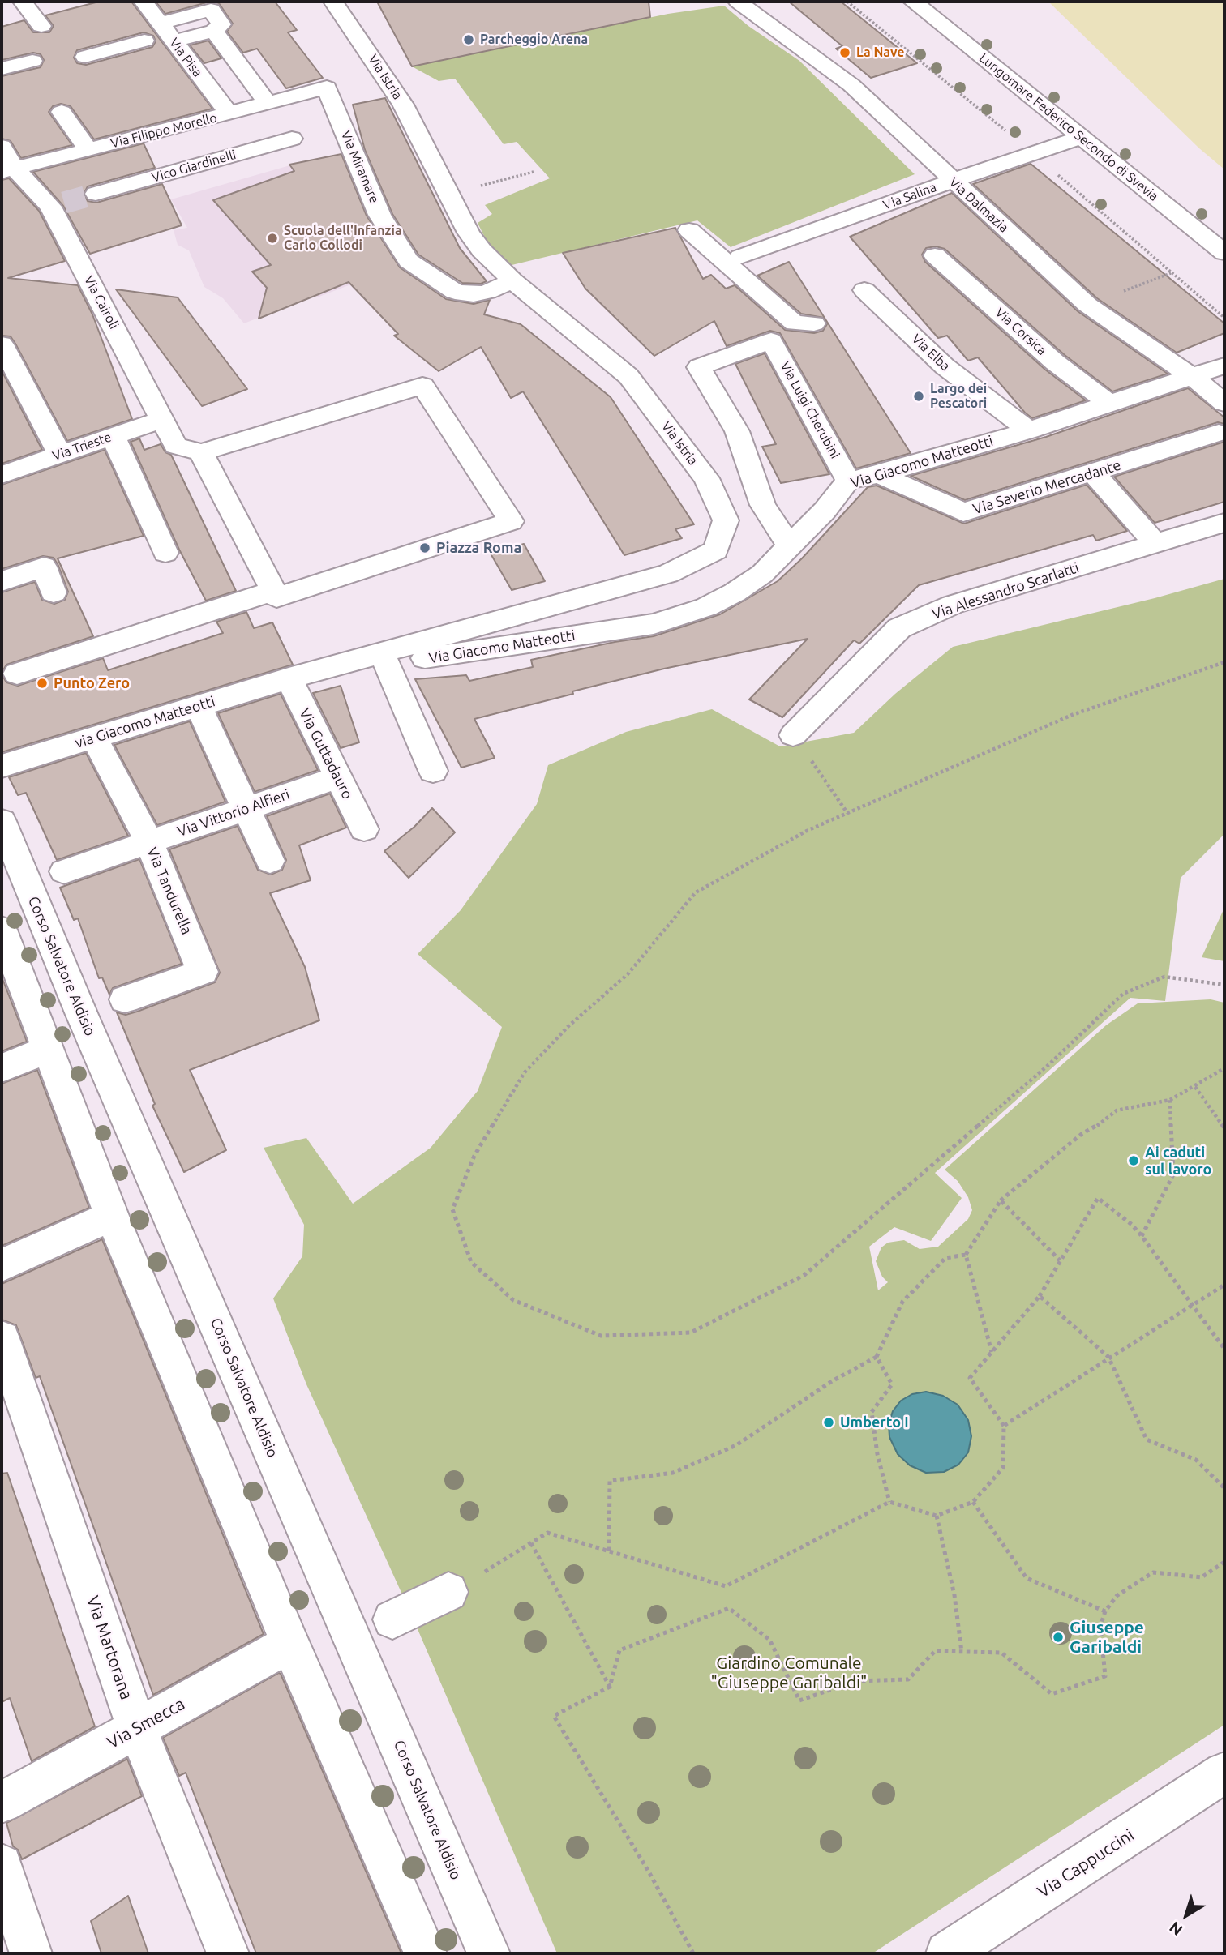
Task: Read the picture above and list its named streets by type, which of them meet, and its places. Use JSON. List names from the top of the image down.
{
  "streets": {
    "street": [
      "Via Pisa",
      "Via Istria",
      "Lungomare Federico Secondo di Svevia",
      "Via Filippo Morello",
      "Vico Giardinelli",
      "Via Miramare",
      "Via Salina",
      "Via Dalmazia",
      "Via Cairoli",
      "Via Corsica",
      "Via Elba",
      "Via Luigi Cherubini",
      "Via Trieste",
      "Via Giacomo Matteotti",
      "Via Saverio Mercadante",
      "Via Alessandro Scarlatti",
      "via Giacomo Matteotti",
      "Via Guttadauro",
      "Via Vittorio Alfieri",
      "Via Tandurella",
      "Corso Salvatore Aldisio",
      "Via Martorana",
      "Via Smecca",
      "Via Cappuccini"
    ]
  },
  "crossings": [
    ["Via Pisa", "Via Filippo Morello"],
    ["Via Istria", "Via Miramare"],
    ["Via Istria", "Via Giacomo Matteotti"],
    ["Via Istria", "via Giacomo Matteotti"],
    ["Via Istria", "Via Guttadauro"],
    ["Lungomare Federico Secondo di Svevia", "Via Salina"],
    ["Via Filippo Morello", "Via Miramare"],
    ["Via Filippo Morello", "Via Cairoli"],
    ["Via Salina", "Via Dalmazia"],
    ["Via Dalmazia", "Via Giacomo Matteotti"],
    ["Via Cairoli", "Via Trieste"],
    ["Via Corsica", "Via Giacomo Matteotti"],
    ["Via Elba", "Via Giacomo Matteotti"],
    ["Via Luigi Cherubini", "Via Giacomo Matteotti"],
    ["Via Giacomo Matteotti", "Via Saverio Mercadante"],
    ["Via Giacomo Matteotti", "via Giacomo Matteotti"],
    ["Via Giacomo Matteotti", "Via Guttadauro"],
    ["via Giacomo Matteotti", "Via Guttadauro"],
    ["via Giacomo Matteotti", "Via Tandurella"],
    ["Via Guttadauro", "Via Vittorio Alfieri"],
    ["Via Vittorio Alfieri", "Via Tandurella"],
    ["Via Martorana", "Via Smecca"]
  ],
  "parks": ["Giardino Comunale \"Giuseppe Garibaldi\""],
  "places": [
    "Parcheggio Arena",
    "La Nave",
    "Scuola dell'Infanzia Carlo Collodi",
    "Largo dei Pescatori",
    "Piazza Roma",
    "Punto Zero",
    "Ai caduti sul lavoro",
    "Umberto I",
    "Giuseppe Garibaldi"
  ],
  "north": "bottom left"
}
